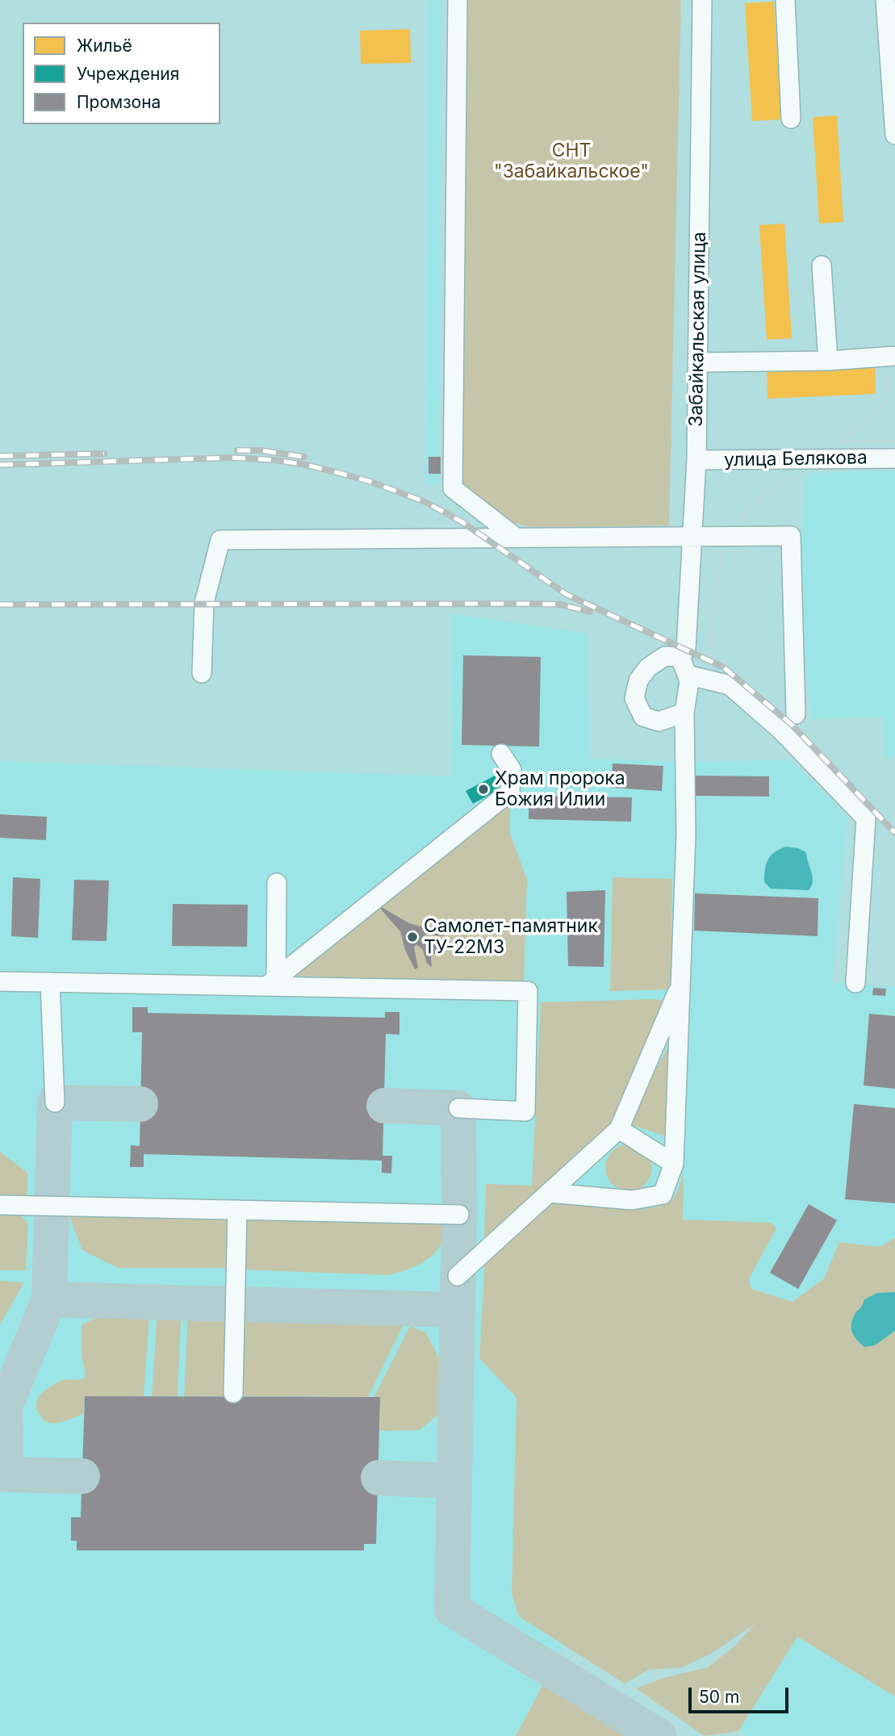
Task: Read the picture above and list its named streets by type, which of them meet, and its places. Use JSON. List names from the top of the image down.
{
  "streets": {
    "street": ["Забайкальская улица", "улица Белякова"]
  },
  "crossings": [
    ["Забайкальская улица", "улица Белякова"]
  ],
  "parks": ["СНТ \"Забайкальское\""],
  "places": ["Храм пророка Божия Илии", "Самолет-памятник ТУ-22М3"],
  "legend": ["Жильё", "Учреждения", "Промзона"],
  "scale_bar": "50 m"
}
